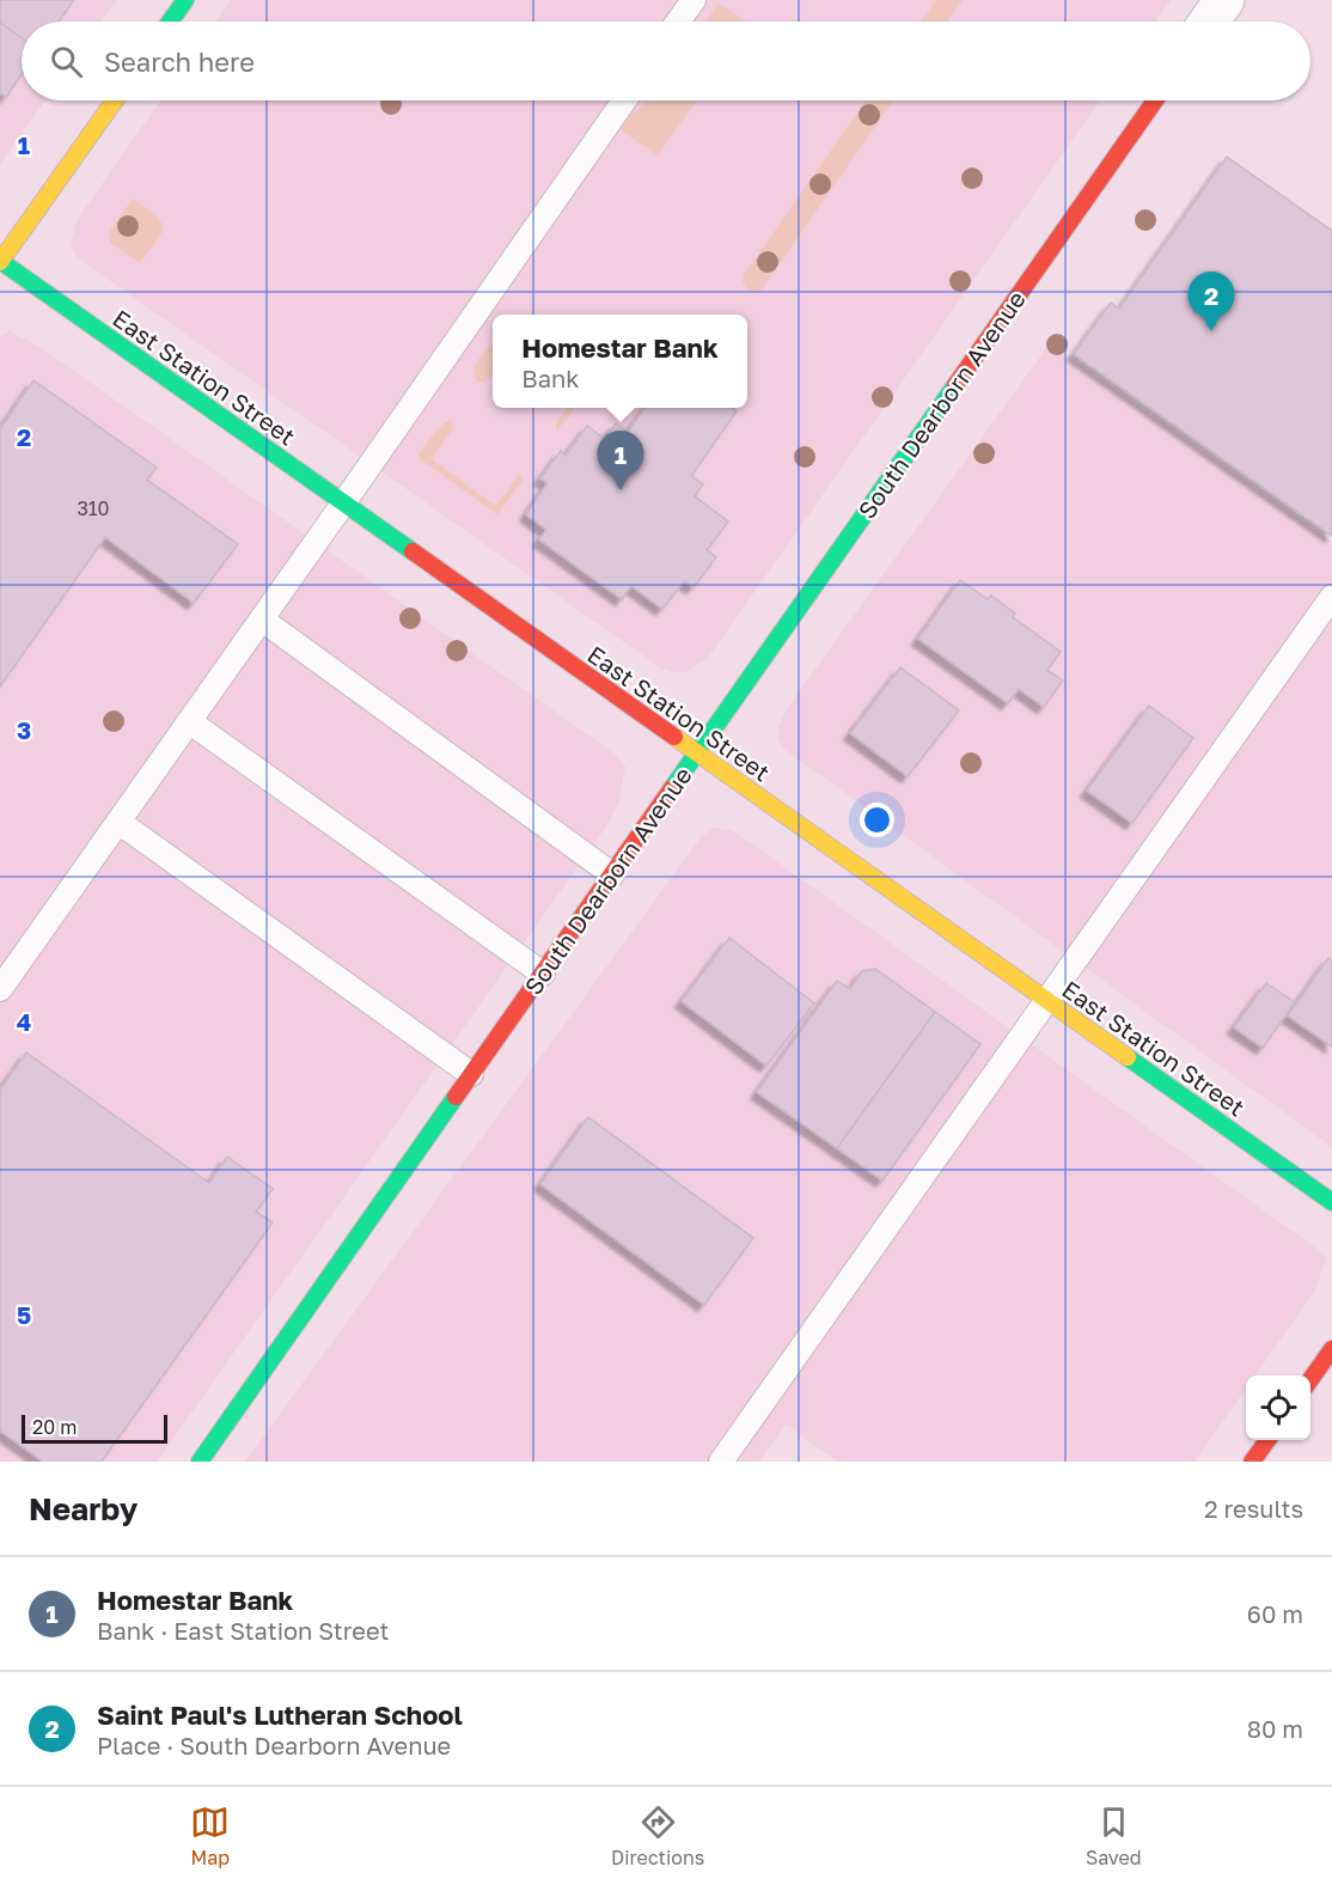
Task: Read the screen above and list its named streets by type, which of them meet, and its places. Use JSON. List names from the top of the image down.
{
  "streets": {
    "street": ["East Station Street", "South Dearborn Avenue"]
  },
  "crossings": [
    ["East Station Street", "South Dearborn Avenue"]
  ],
  "house_numbers": ["310"],
  "scale_bar": "20 m",
  "page": {
    "search": "Search here",
    "pins": ["2", "1"],
    "popup": ["Homestar Bank", "Bank"],
    "scale": "20 m",
    "heading": ["Nearby", "2 results"],
    "list": [
      {
        "mark": "1",
        "name": "Homestar Bank",
        "note": "Bank · East Station Street",
        "value": "60 m"
      },
      {
        "mark": "2",
        "name": "Saint Paul's Lutheran School",
        "note": "Place · South Dearborn Avenue",
        "value": "80 m"
      }
    ],
    "nav": ["Map", "Directions", "Saved"]
  },
  "grid": {
    "rows": [
      "1",
      "2",
      "3",
      "4",
      "5"
    ]
  }
}
